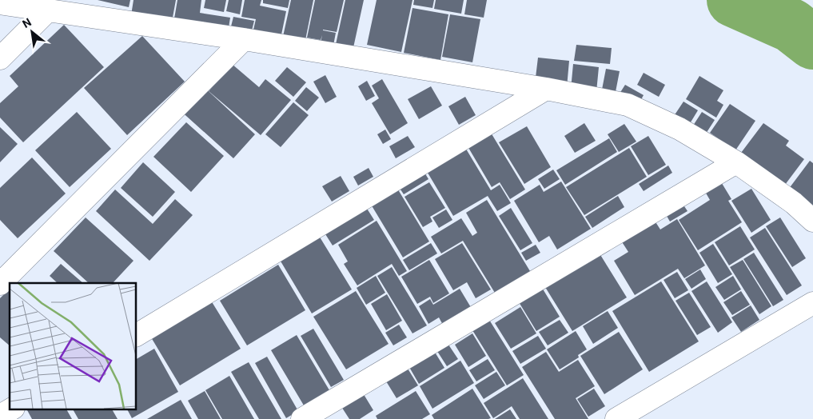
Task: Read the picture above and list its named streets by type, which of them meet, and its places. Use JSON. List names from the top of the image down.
{
  "north": "top left"
}
